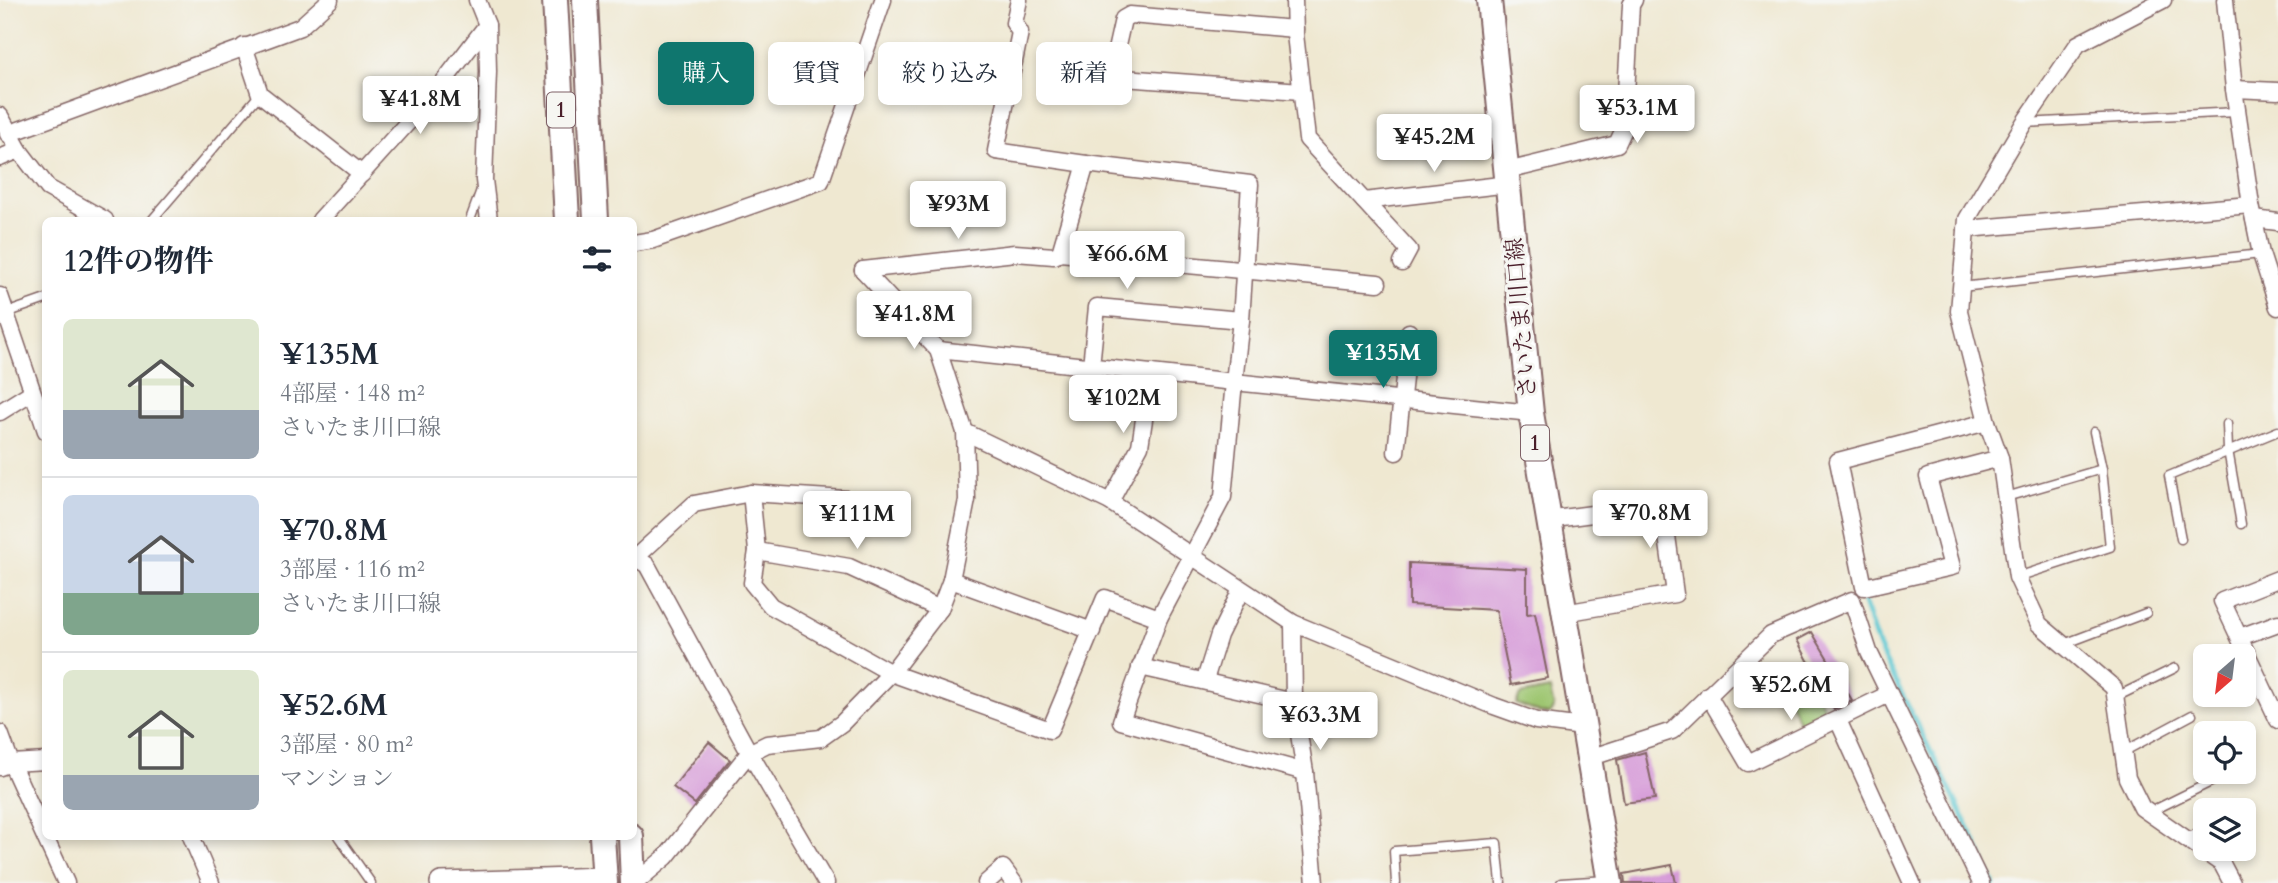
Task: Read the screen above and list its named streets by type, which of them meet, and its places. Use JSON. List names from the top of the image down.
{
  "streets": {
    "main road": ["1", "さいたま川口線"]
  },
  "north": "bottom left",
  "page": {
    "chip": [
      "購入",
      "賃貸",
      "絞り込み",
      "新着"
    ],
    "price": [
      "¥41.8M",
      "¥53.1M",
      "¥45.2M",
      "¥93M",
      "¥66.6M",
      "¥41.8M",
      "¥135M",
      "¥102M",
      "¥70.8M",
      "¥111M",
      "¥52.6M",
      "¥63.3M"
    ],
    "heading": "12件の物件",
    "list": [
      {
        "name": "¥135M",
        "note": "4部屋 · 148 m² · さいたま川口線"
      },
      {
        "name": "¥70.8M",
        "note": "3部屋 · 116 m² · さいたま川口線"
      },
      {
        "name": "¥52.6M",
        "note": "3部屋 · 80 m² · マンション"
      }
    ]
  }
}
